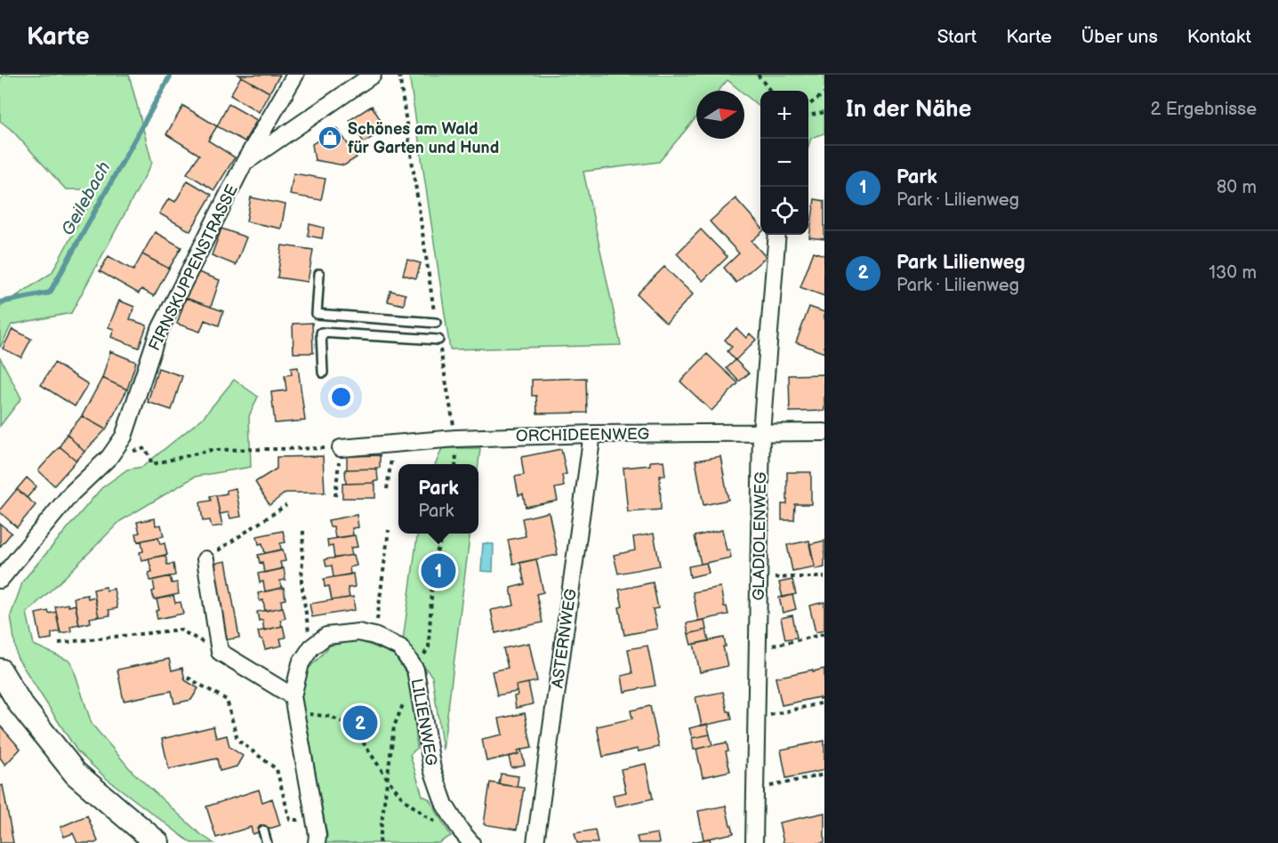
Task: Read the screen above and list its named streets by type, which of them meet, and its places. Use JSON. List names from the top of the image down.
{
  "streets": {
    "street": [
      "FIRNSKUPPENSTRASSE",
      "ORCHIDEENWEG",
      "GLADIOLENWEG",
      "ASTERNWEG",
      "LILIENWEG"
    ]
  },
  "crossings": [
    ["ORCHIDEENWEG", "GLADIOLENWEG"],
    ["ORCHIDEENWEG", "ASTERNWEG"]
  ],
  "water": ["Geilebach"],
  "places": {
    "shop": ["Schönes am Wald für Garten und Hund"]
  },
  "north": "right",
  "page": {
    "header": "Karte",
    "nav": [
      "Start",
      "Karte",
      "Über uns",
      "Kontakt"
    ],
    "heading": ["In der Nähe", "2 Ergebnisse"],
    "map_buttons": ["+", "−"],
    "list": [
      {
        "mark": "1",
        "name": "Park",
        "note": "Park · Lilienweg",
        "value": "80 m"
      },
      {
        "mark": "2",
        "name": "Park Lilienweg",
        "note": "Park · Lilienweg",
        "value": "130 m"
      }
    ],
    "popup": ["Park", "Park"],
    "pins": ["1", "2"]
  }
}
